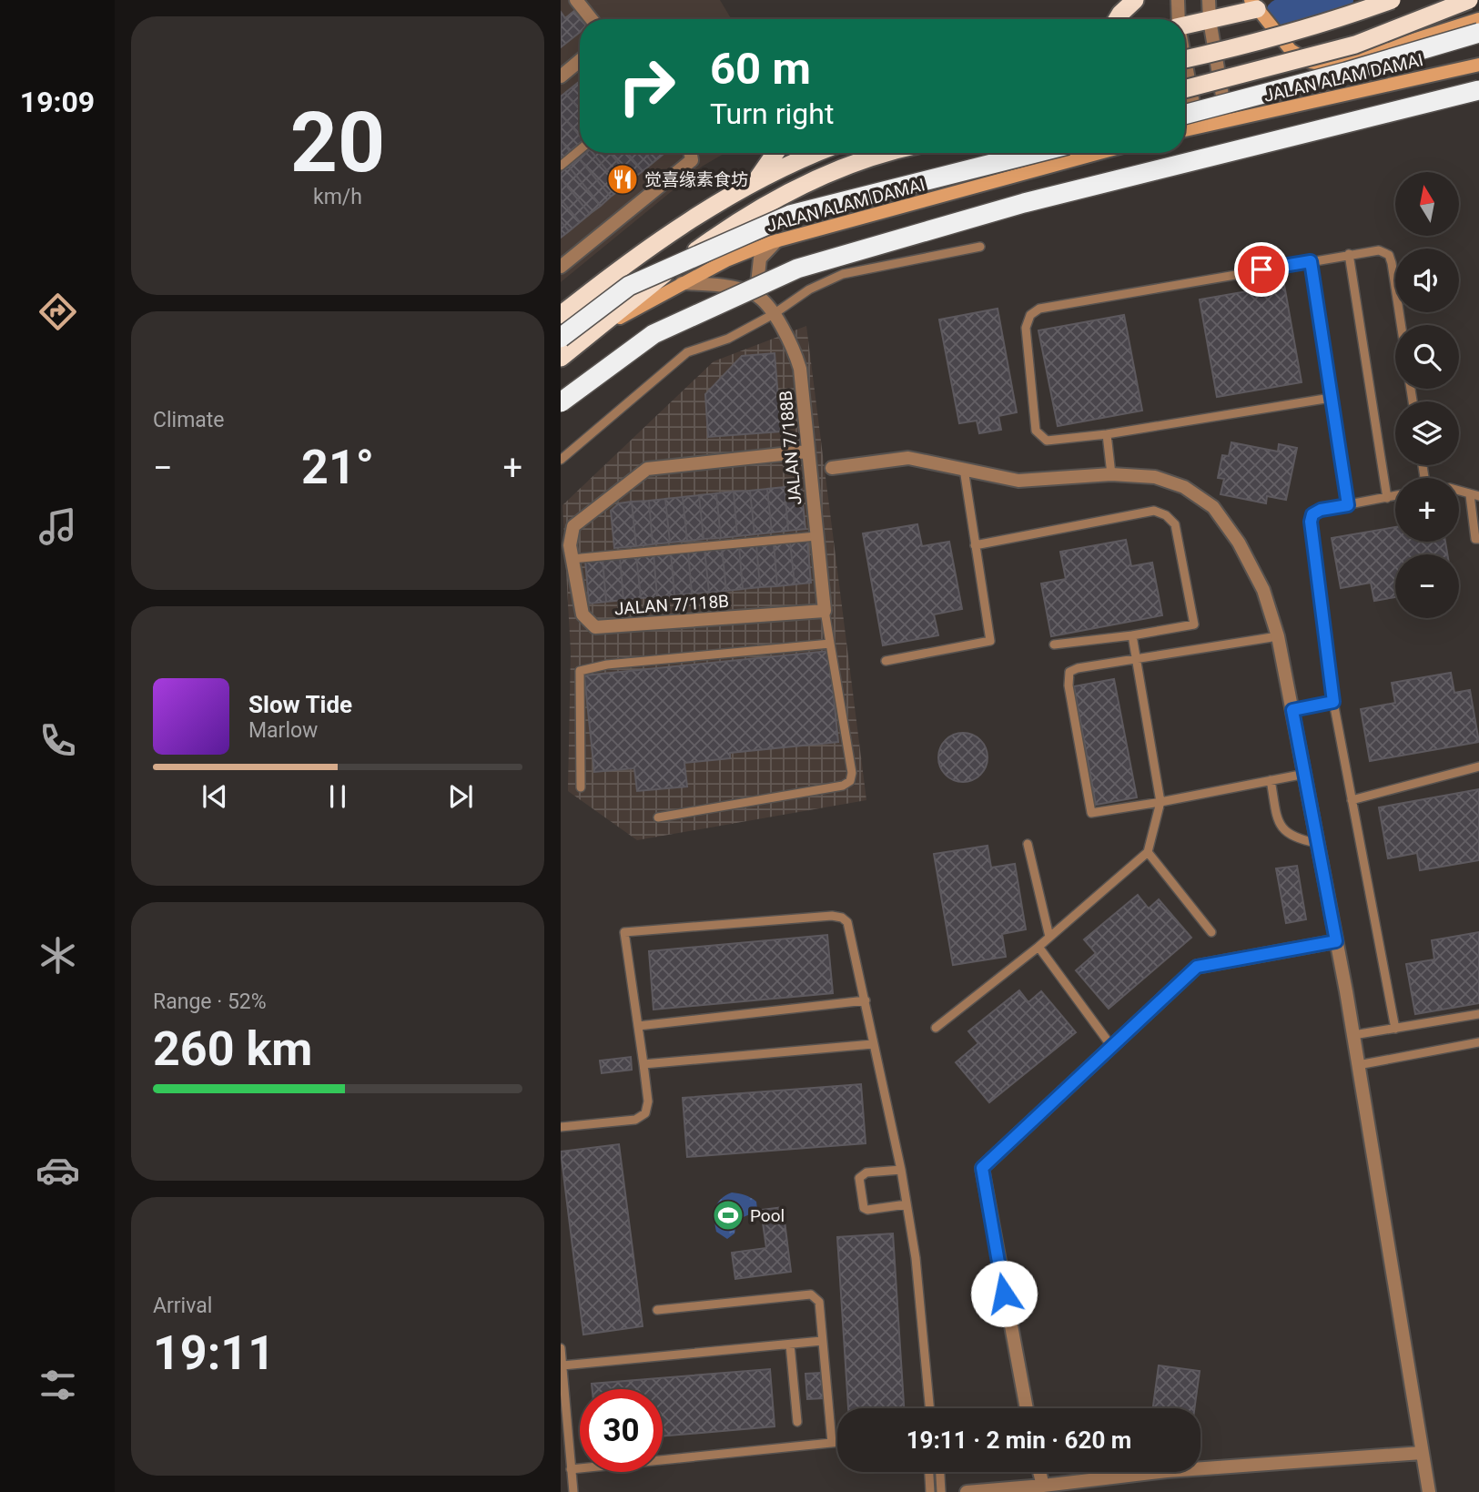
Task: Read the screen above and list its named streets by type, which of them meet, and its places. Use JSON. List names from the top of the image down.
{
  "streets": {
    "main road": ["JALAN ALAM DAMAI"],
    "street": ["JALAN 7/188B", "JALAN 7/118B"]
  },
  "crossings": [
    ["JALAN 7/188B", "JALAN 7/118B"]
  ],
  "places": {
    "restaurant": ["觉喜缘素食坊"],
    "sports": ["Pool"]
  },
  "north": "top",
  "page": {
    "tabs": "19:09",
    "tile": [
      ["20", "km/h"],
      "Climate",
      ["Range · 52%", "260 km"],
      ["Arrival", "19:11"]
    ],
    "turn": ["60 m", "Turn right"],
    "map_buttons": ["+", "−"],
    "heat": ["−", "21°", "+"],
    "song": ["Slow Tide", "Marlow"],
    "limit": "30",
    "trip": "19:11 · 2 min · 620 m"
  }
}
